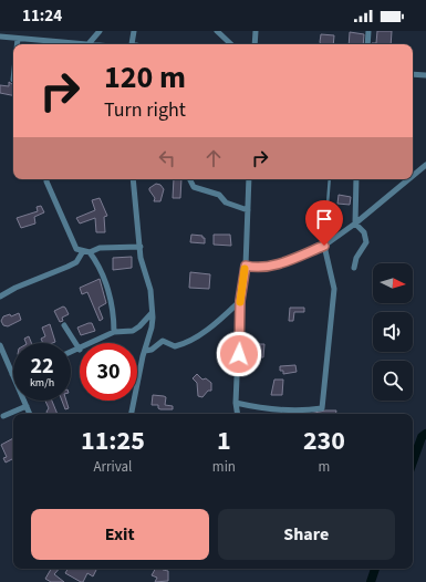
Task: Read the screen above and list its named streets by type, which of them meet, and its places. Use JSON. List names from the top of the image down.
{
  "north": "right",
  "page": {
    "status": "11:24",
    "turn": ["120 m", "Turn right"],
    "speed": "22 km/h",
    "limit": "30",
    "eta": [
      "11:25",
      "Arrival",
      "1",
      "min",
      "230",
      "m"
    ],
    "buttons": ["Exit", "Share"]
  }
}
